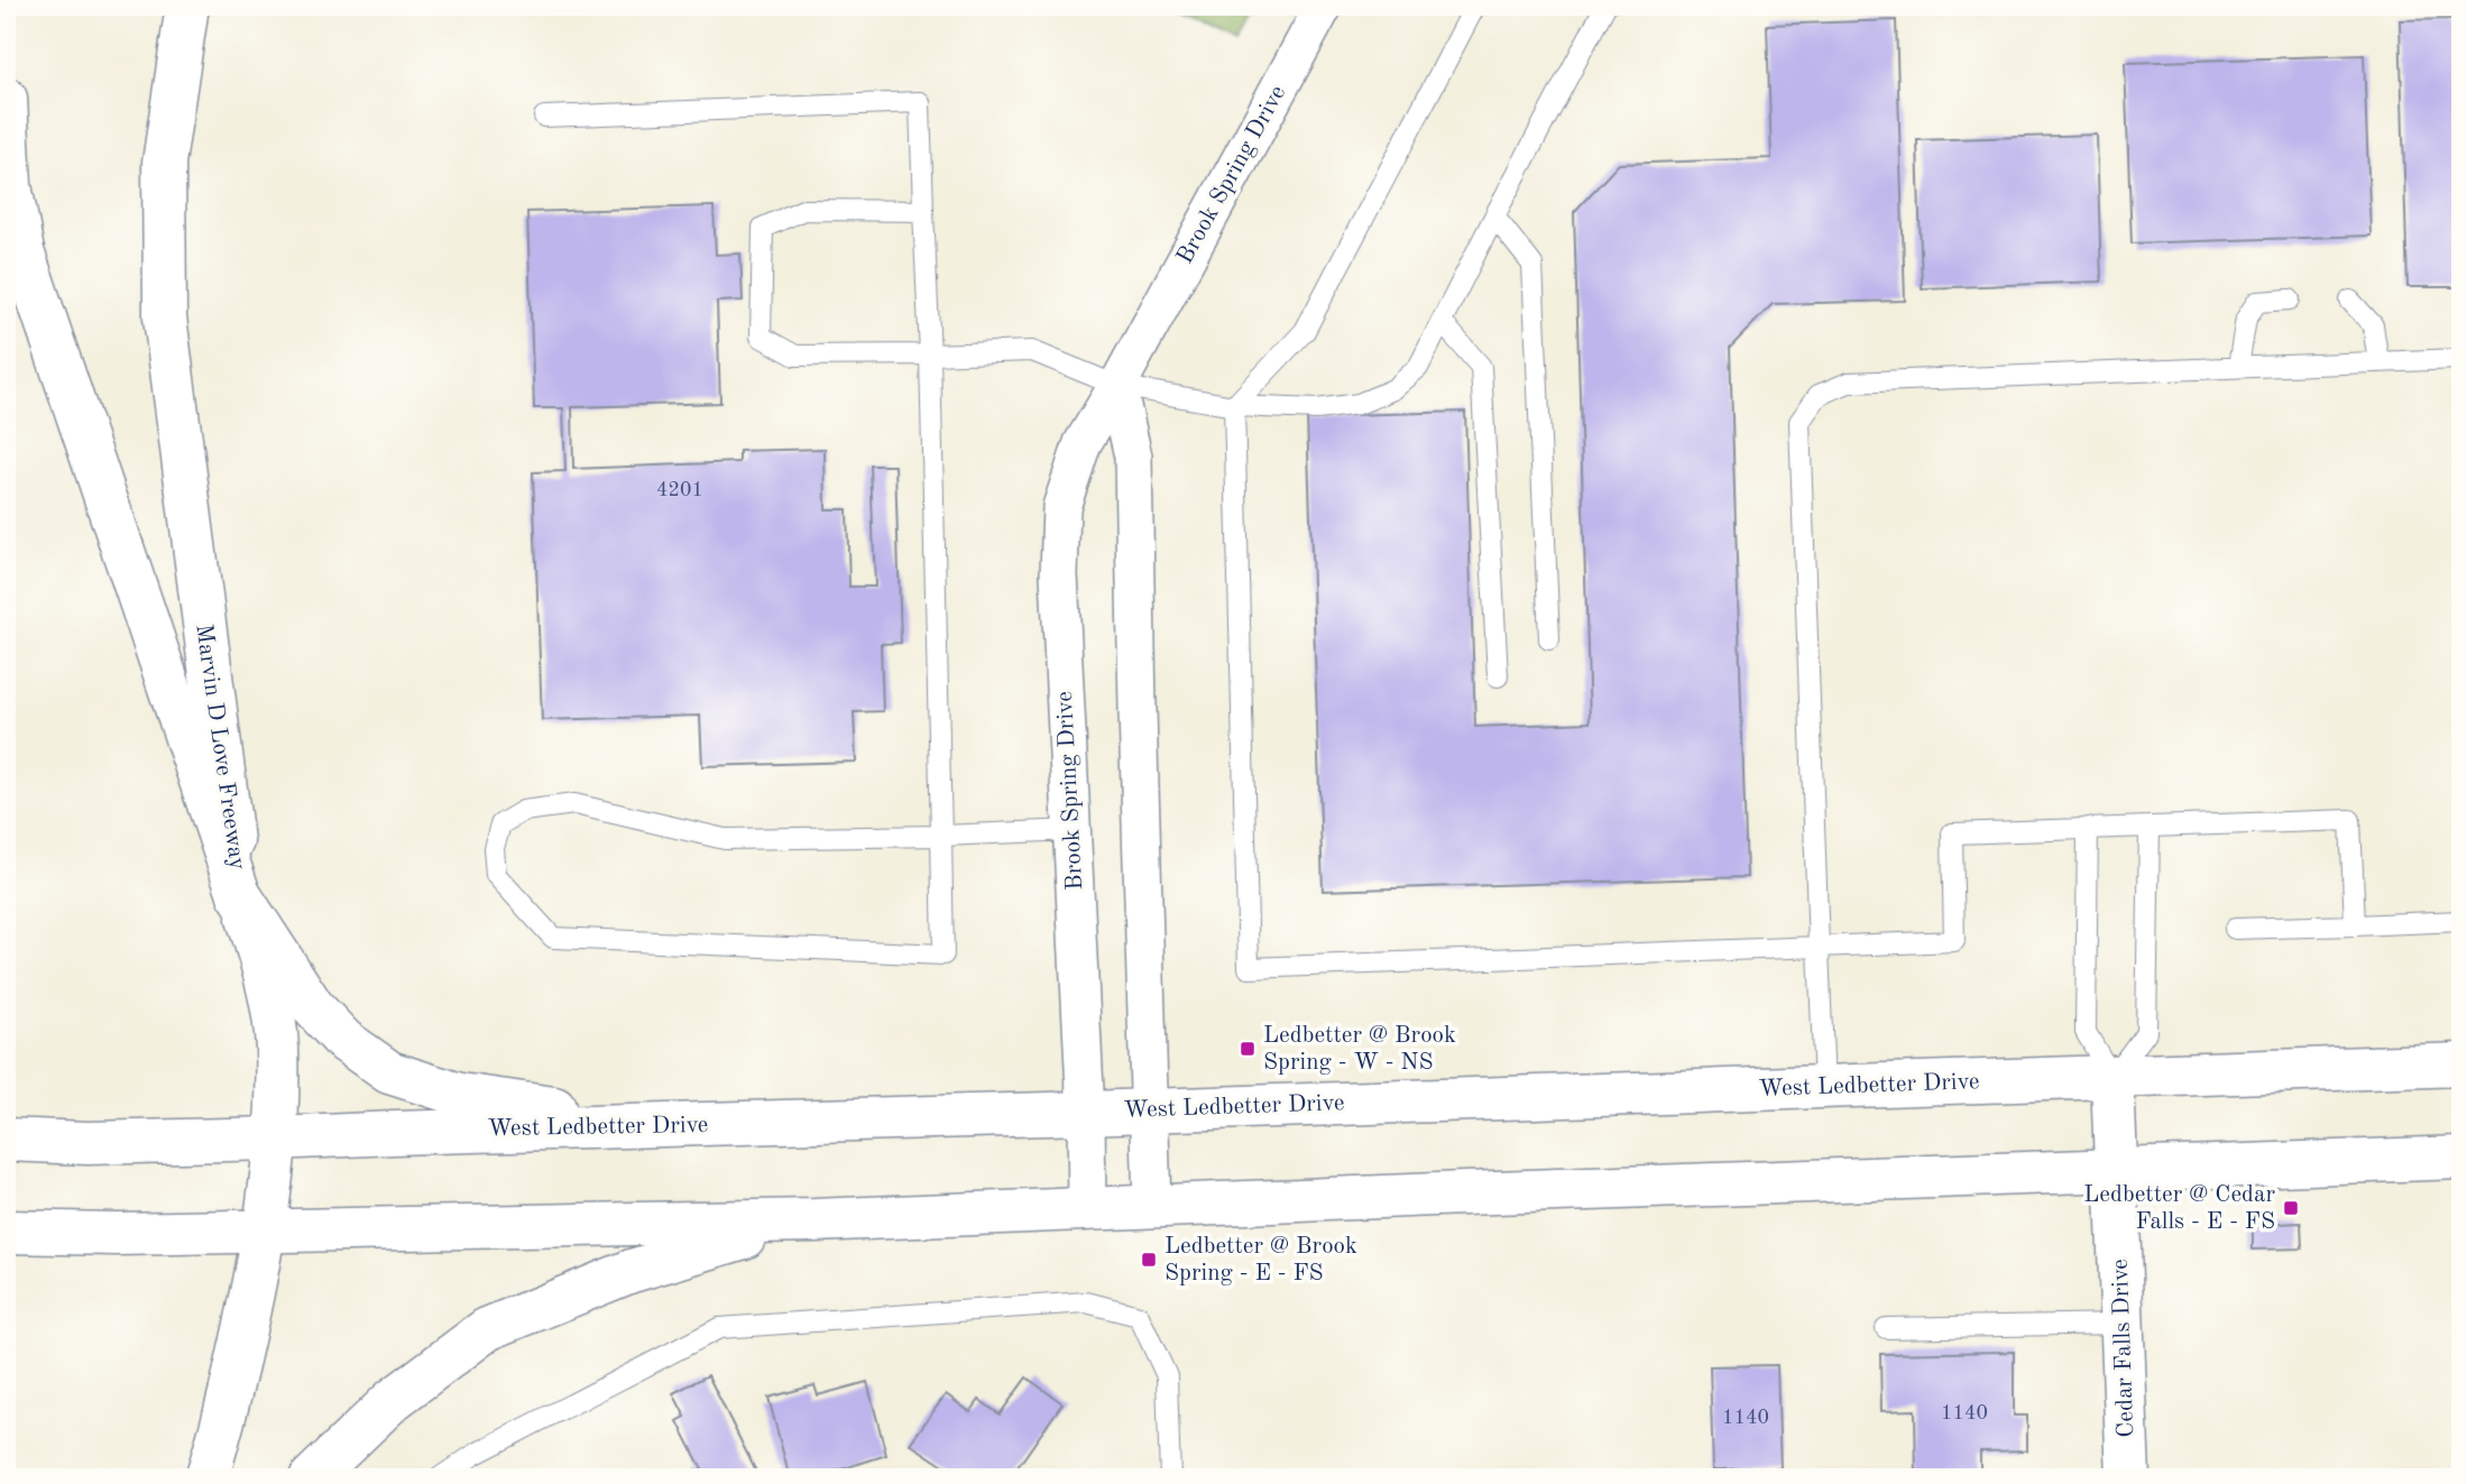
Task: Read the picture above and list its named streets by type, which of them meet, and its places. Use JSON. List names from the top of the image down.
{
  "streets": {
    "main road": ["Marvin D Love Freeway", "West Ledbetter Drive", "Cedar Falls Drive"],
    "street": ["Brook Spring Drive"]
  },
  "crossings": [
    ["Brook Spring Drive", "West Ledbetter Drive"],
    ["Marvin D Love Freeway", "West Ledbetter Drive"],
    ["West Ledbetter Drive", "Cedar Falls Drive"]
  ],
  "places": {
    "transit": ["Ledbetter @ Brook Spring - W - NS", "Ledbetter @ Cedar Falls - E - FS", "Ledbetter @ Brook Spring - E - FS"]
  },
  "house_numbers": ["4201", "1140", "1140"]
}
